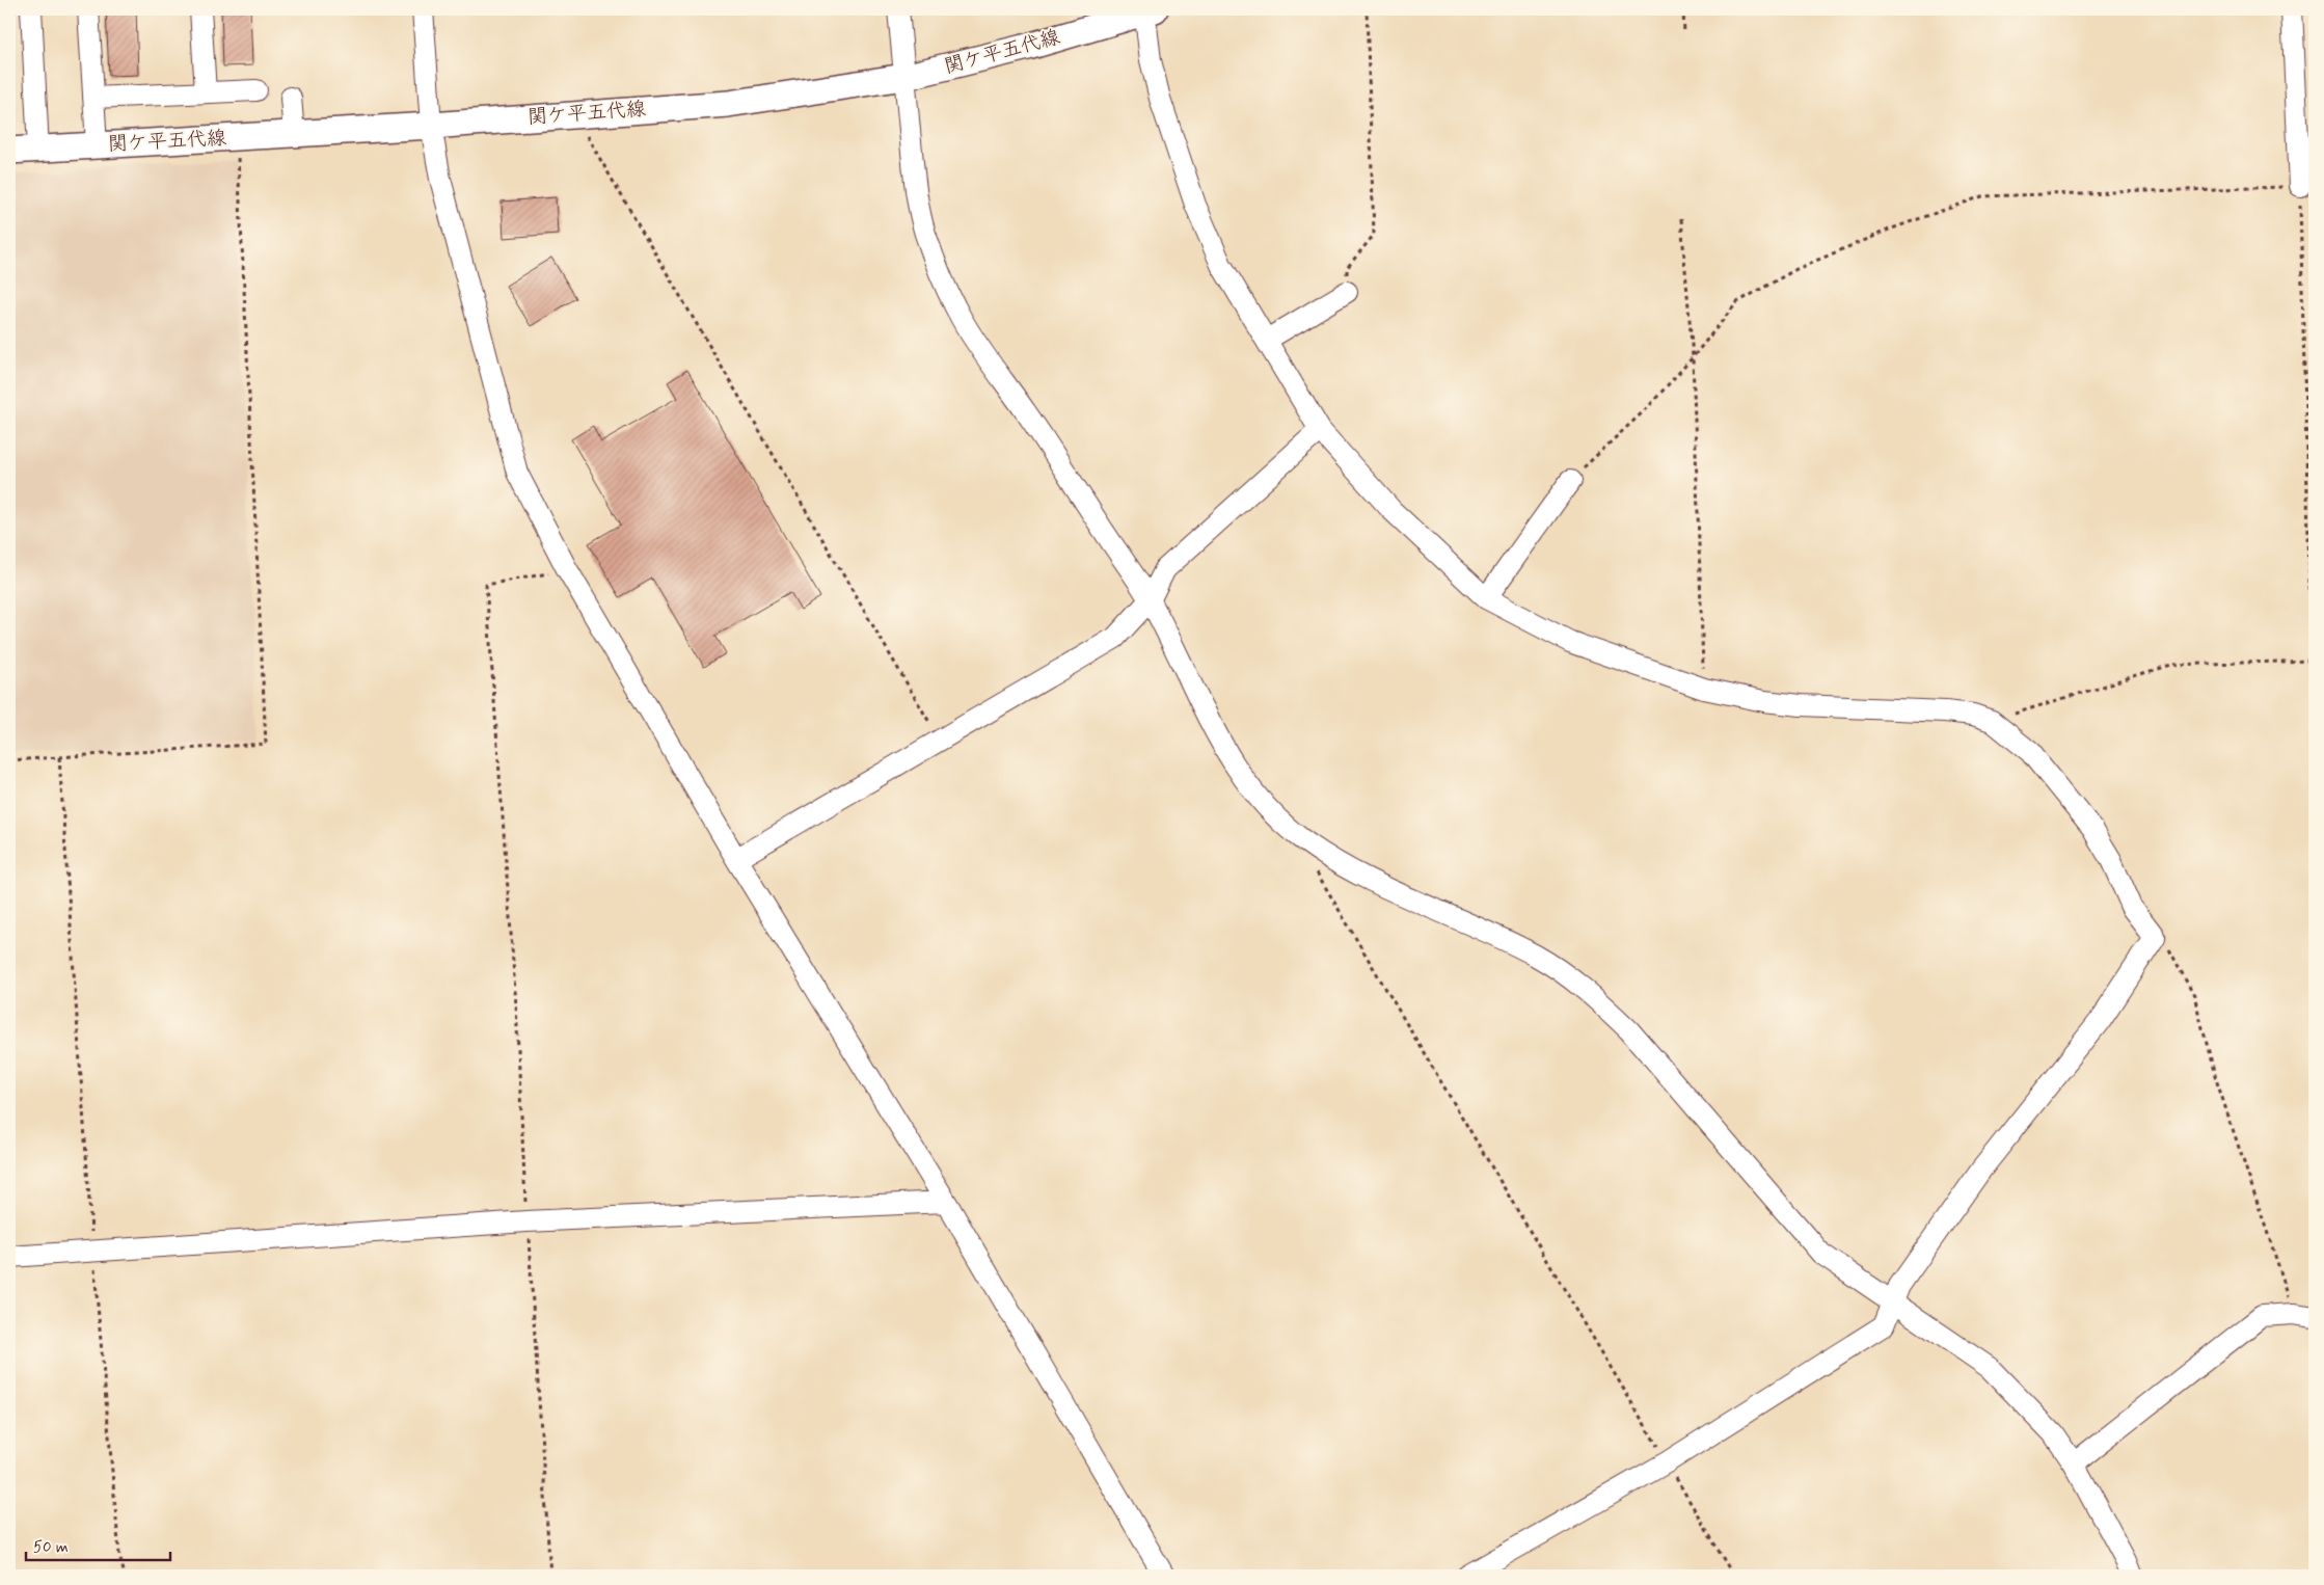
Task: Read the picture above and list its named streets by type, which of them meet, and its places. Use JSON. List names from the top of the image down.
{
  "streets": {
    "main road": ["関ケ平五代線"]
  },
  "scale_bar": "50 m"
}
